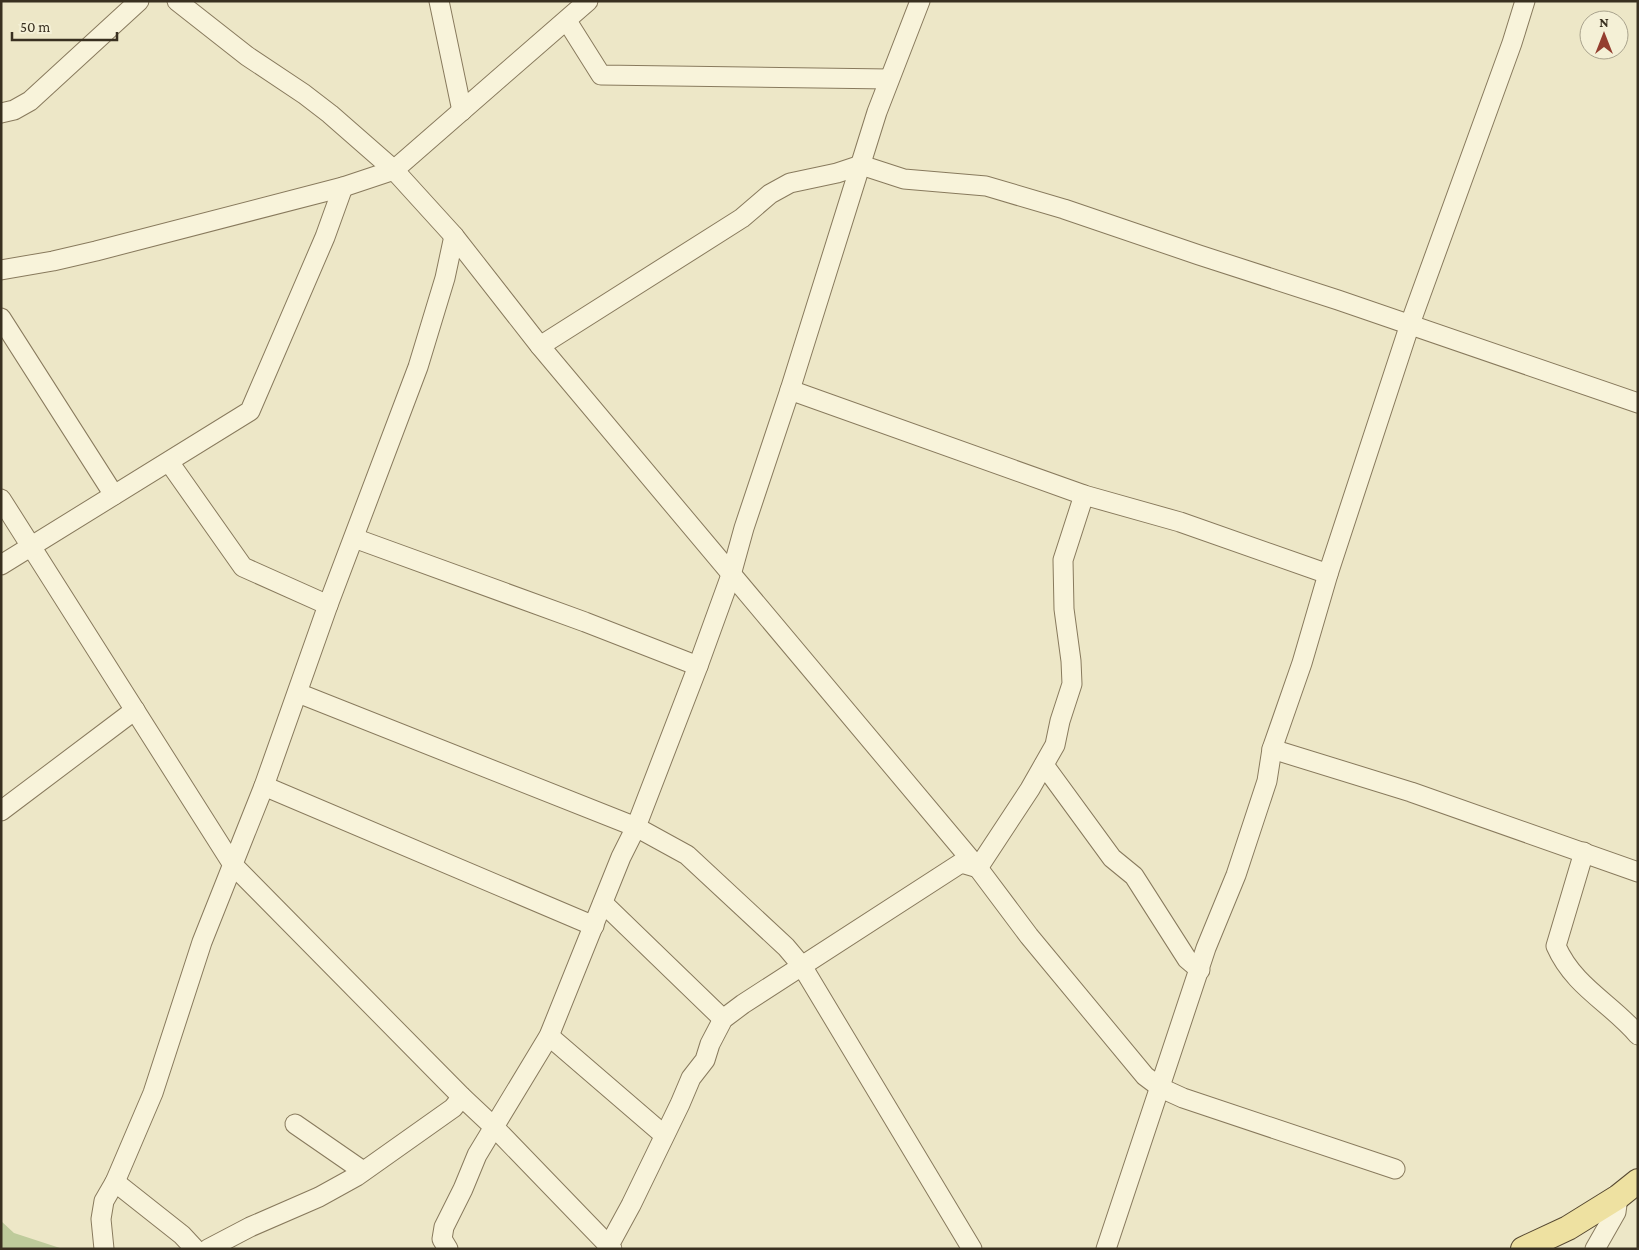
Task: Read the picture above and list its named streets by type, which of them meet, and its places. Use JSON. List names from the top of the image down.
{
  "scale_bar": "50 m",
  "north": "top"
}
